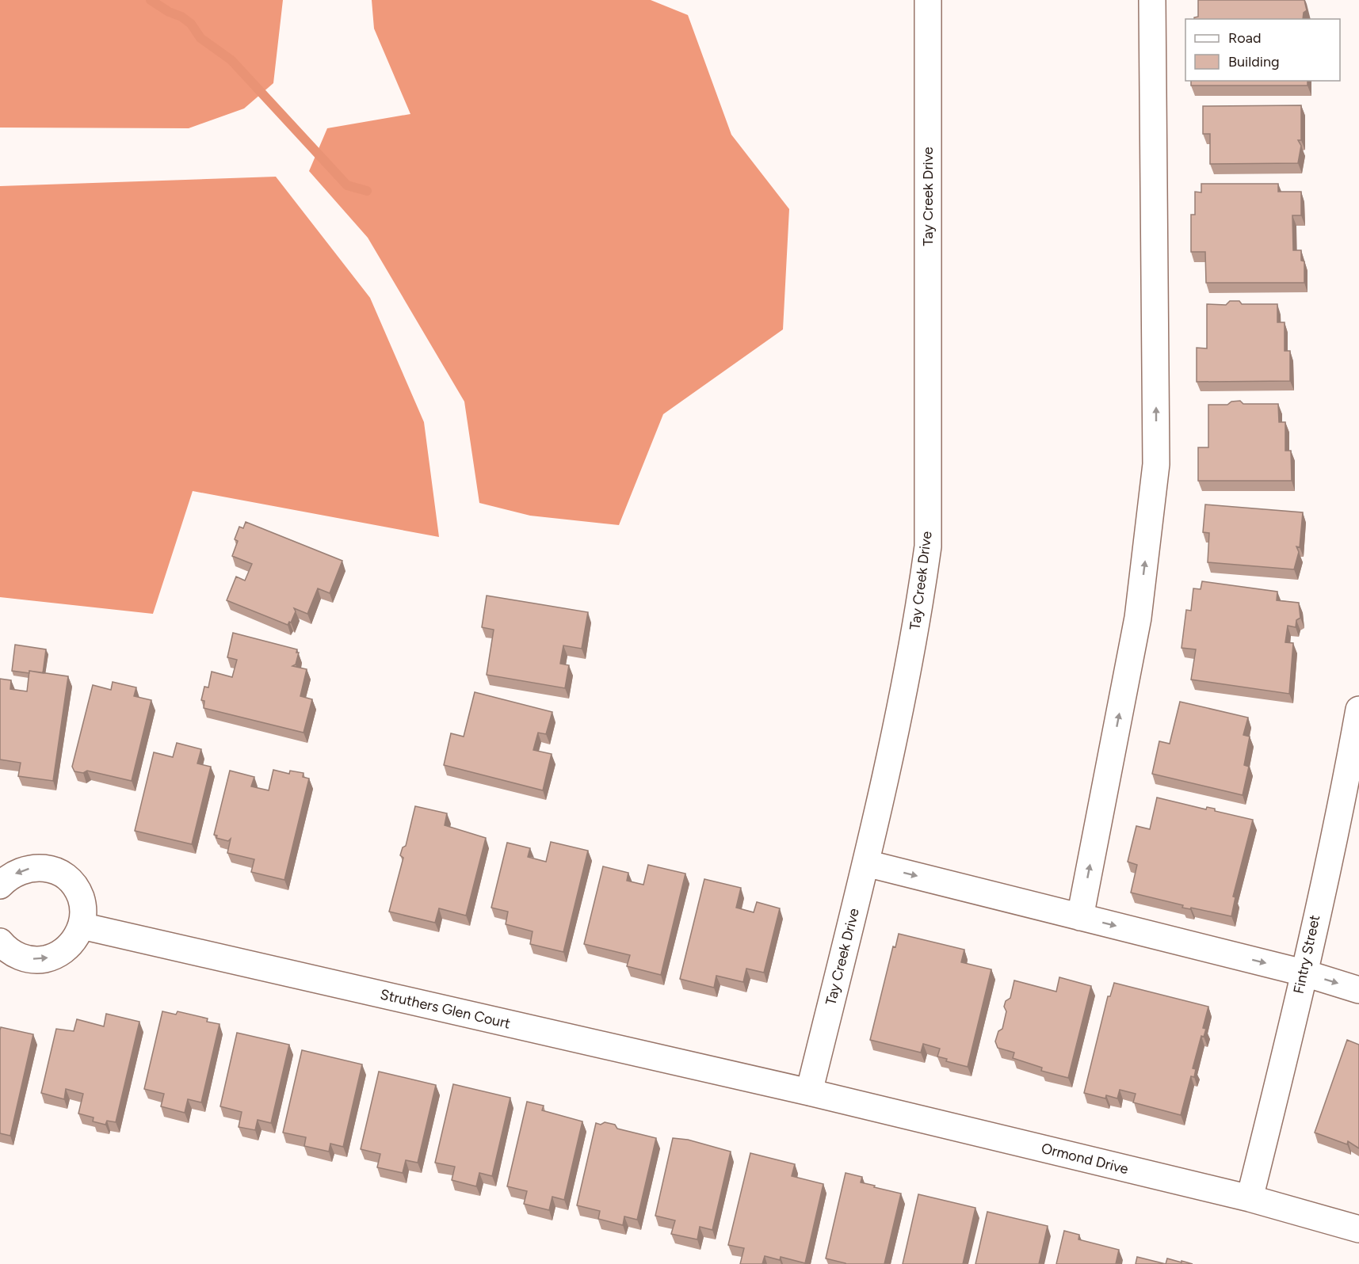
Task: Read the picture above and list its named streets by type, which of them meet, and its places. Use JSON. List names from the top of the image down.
{
  "streets": {
    "street": [
      "Tay Creek Drive",
      "Fintry Street",
      "Struthers Glen Court",
      "Ormond Drive"
    ]
  },
  "crossings": [
    ["Tay Creek Drive", "Struthers Glen Court"],
    ["Tay Creek Drive", "Ormond Drive"],
    ["Fintry Street", "Ormond Drive"],
    ["Struthers Glen Court", "Ormond Drive"]
  ],
  "legend": ["Road", "Building"]
}
